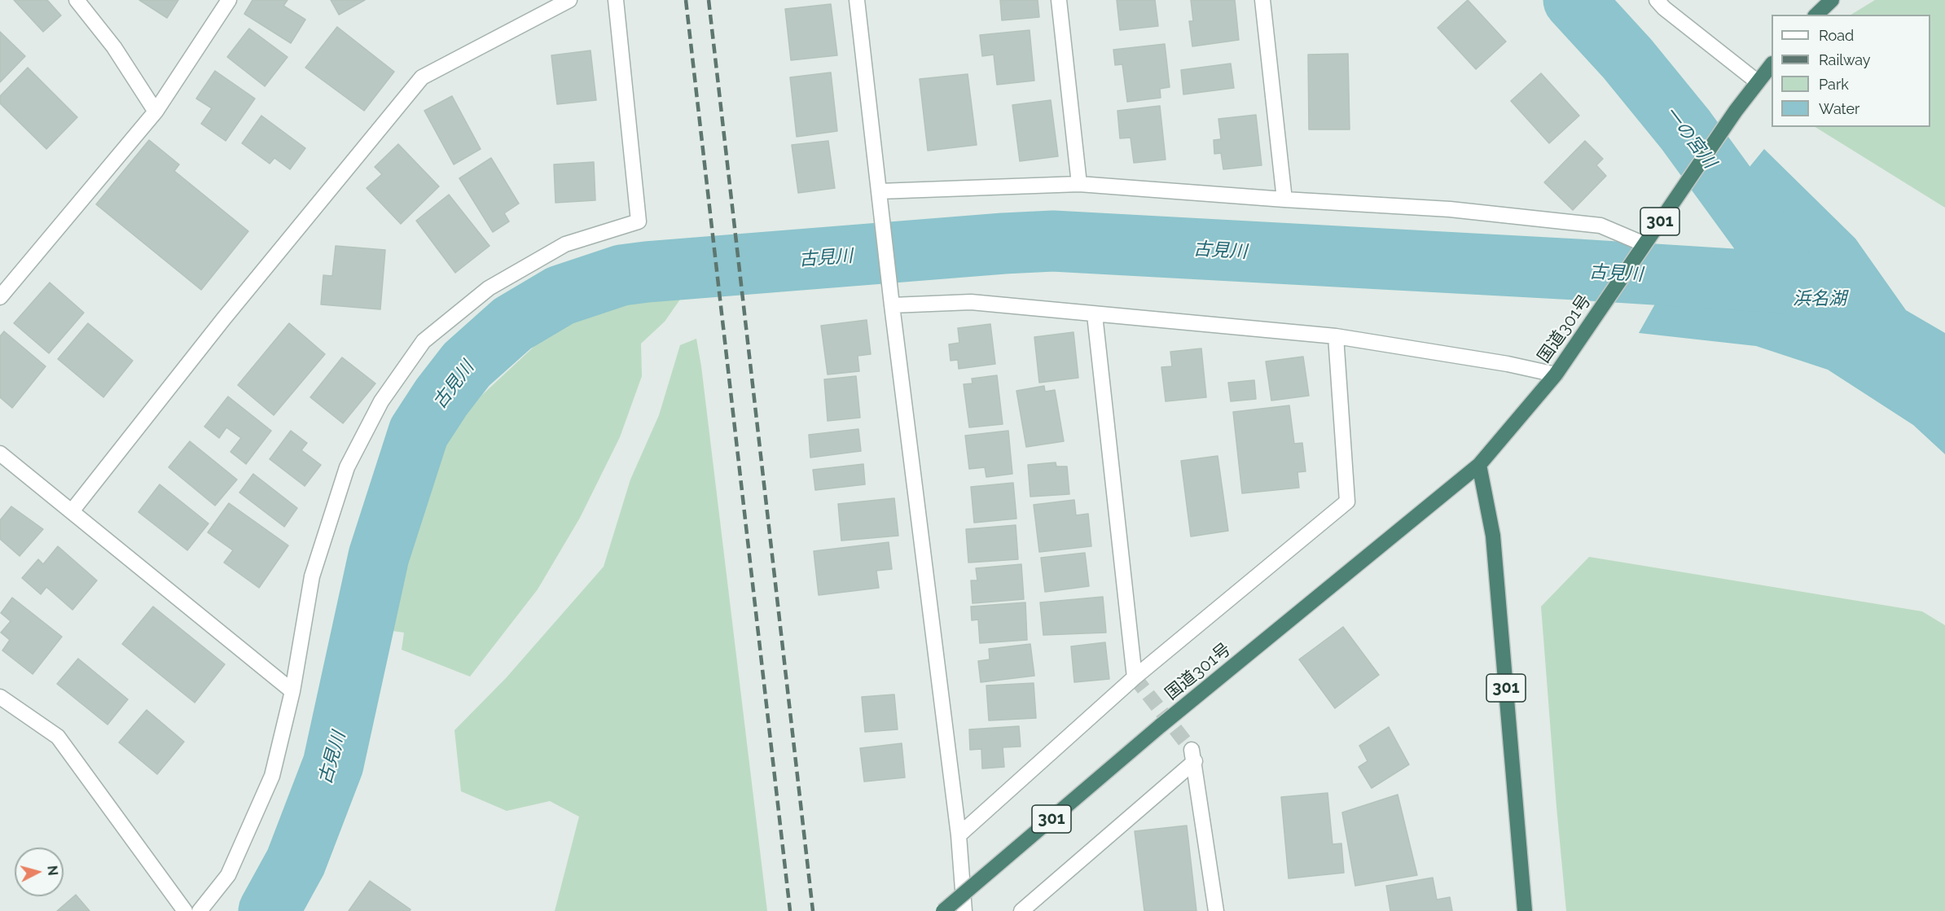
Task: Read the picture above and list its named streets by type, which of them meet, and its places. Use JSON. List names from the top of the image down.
{
  "streets": {
    "highway": ["301", "国道301号"]
  },
  "crossings": [
    ["301", "国道301号"]
  ],
  "water": ["一の宮川", "古見川", "浜名湖"],
  "legend": [
    "Road",
    "Railway",
    "Park",
    "Water"
  ],
  "north": "right"
}
